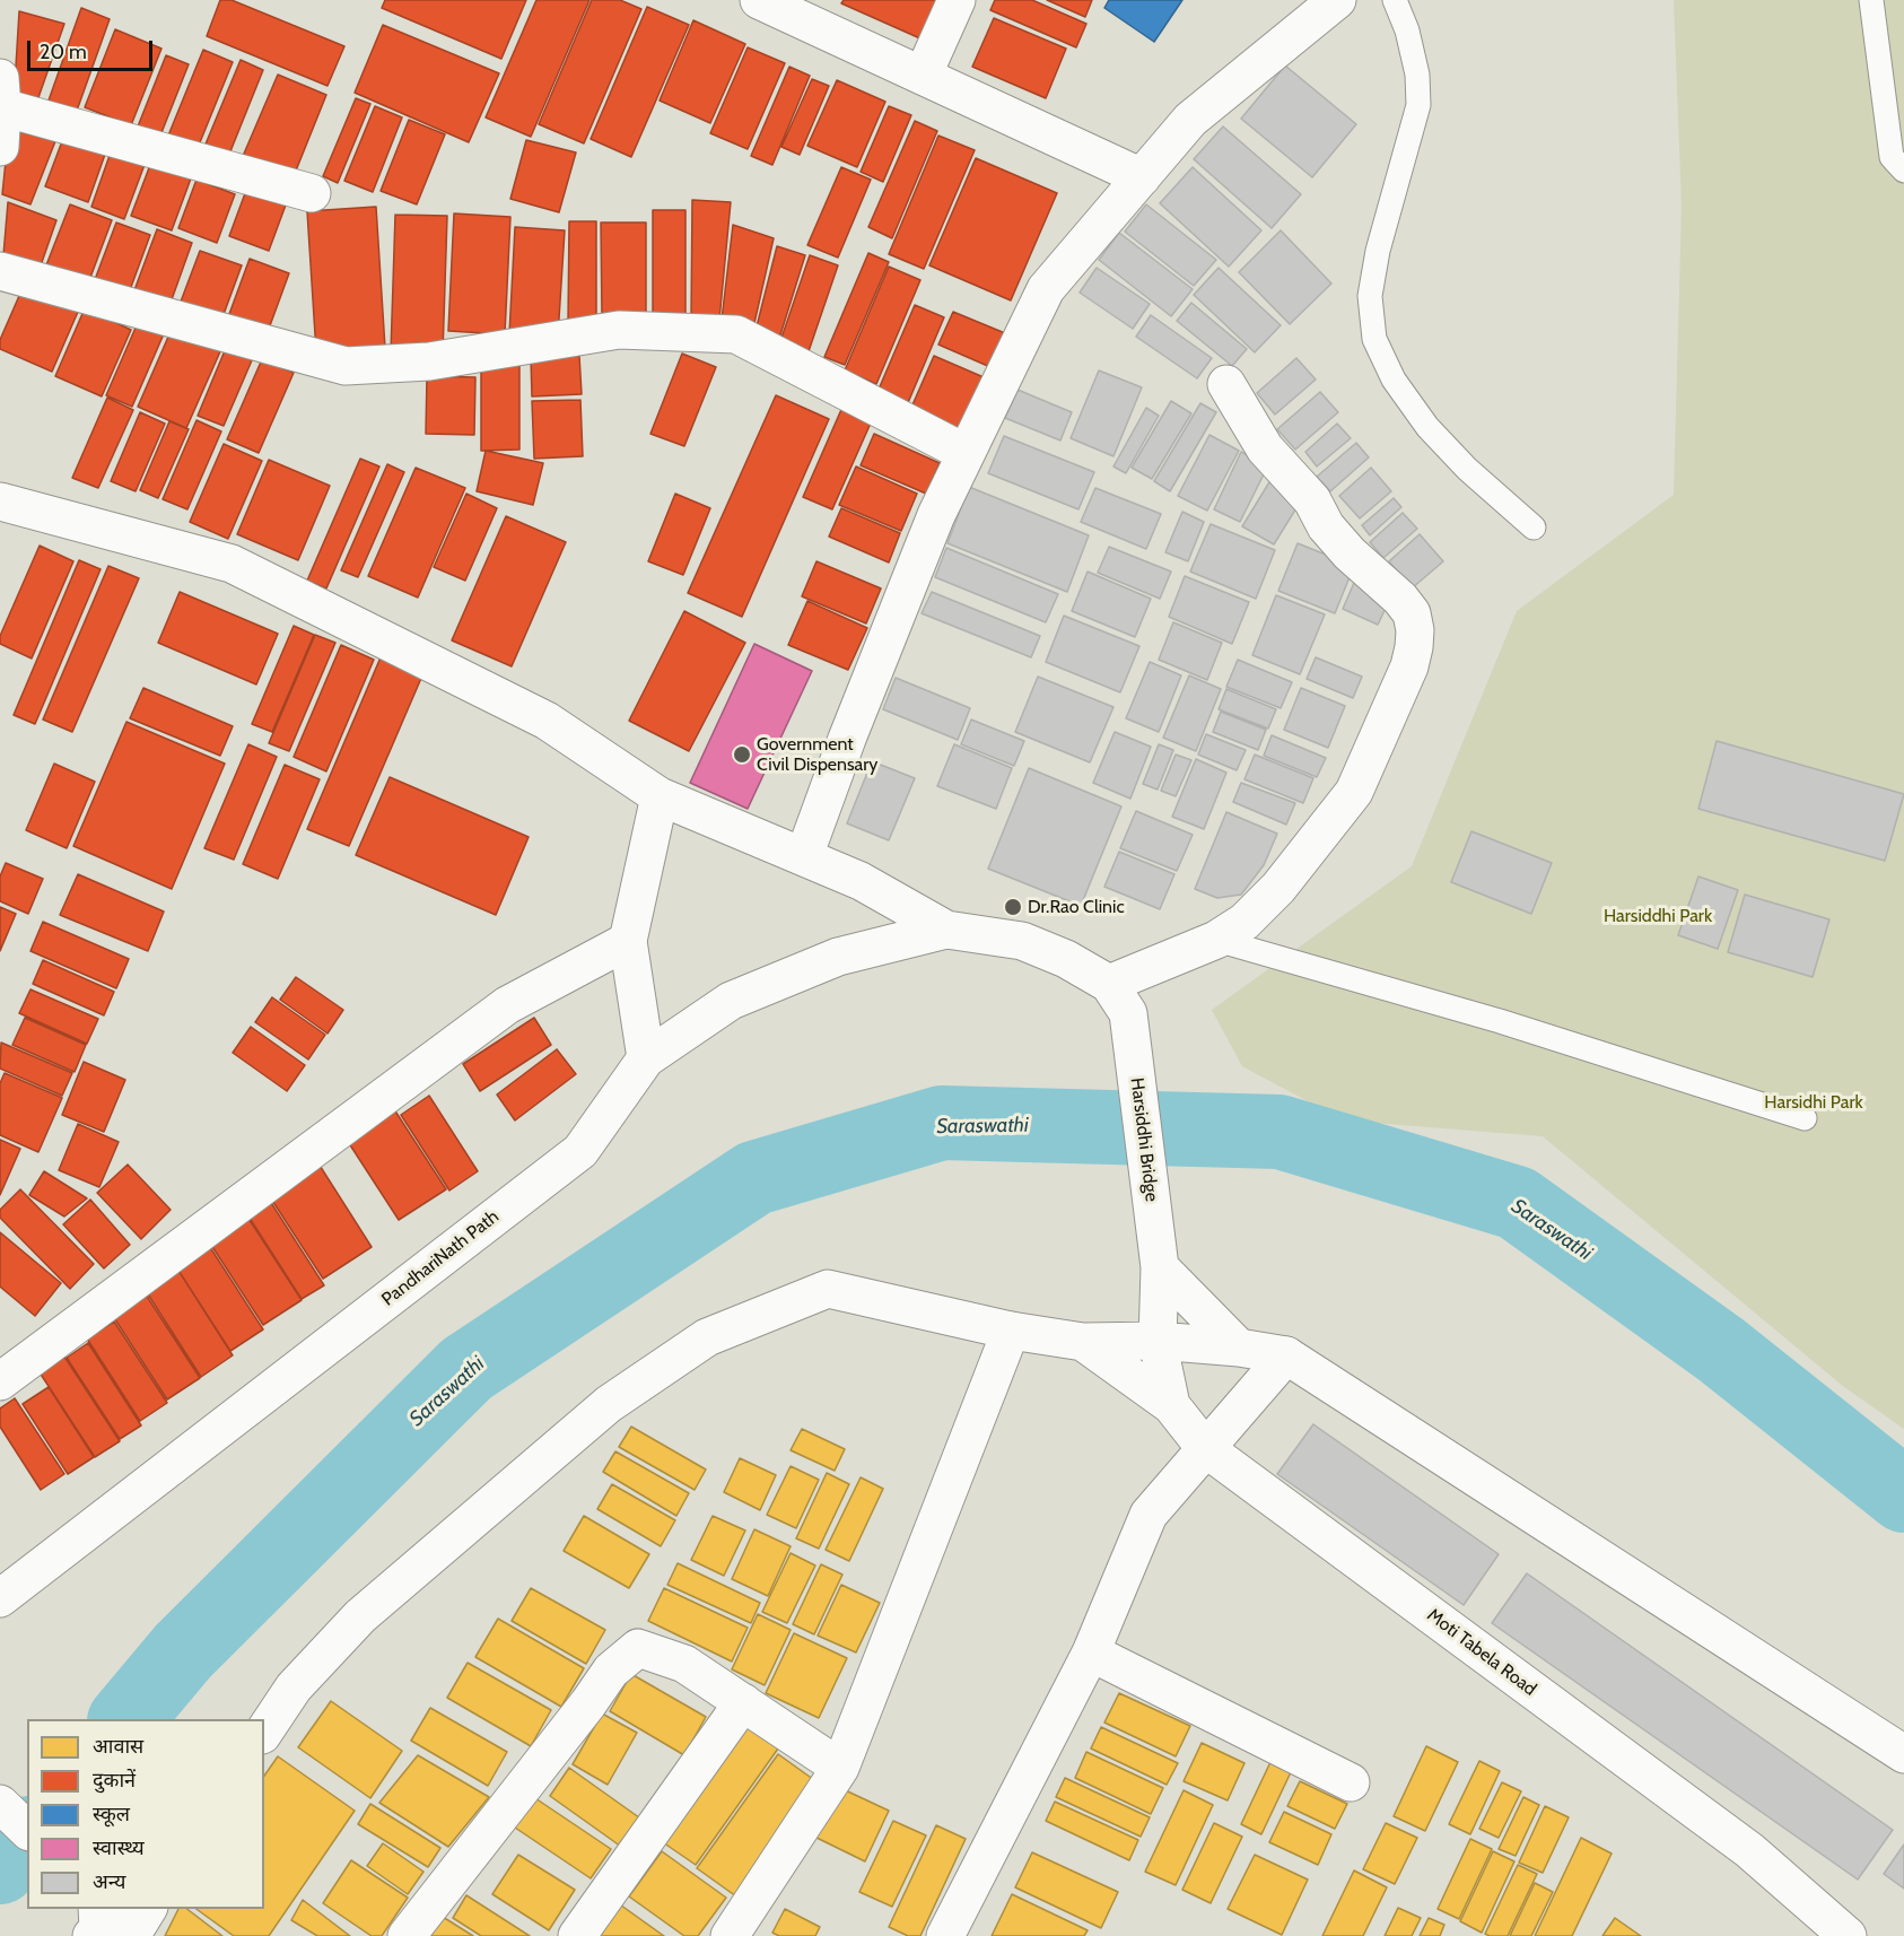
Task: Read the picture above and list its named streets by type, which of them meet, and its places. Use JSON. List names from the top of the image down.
{
  "streets": {
    "street": ["Harsiddhi Bridge", "PandhariNath Path", "Moti Tabela Road"]
  },
  "crossings": [
    ["Harsiddhi Bridge", "Moti Tabela Road"]
  ],
  "water": ["Saraswathi"],
  "parks": ["Harsiddhi Park", "Harsidhi Park"],
  "places": ["Government Civil Dispensary", "Dr.Rao Clinic"],
  "legend": [
    "आवास",
    "दुकानें",
    "स्कूल",
    "स्वास्थ्य",
    "अन्य"
  ],
  "scale_bar": "20 m"
}
